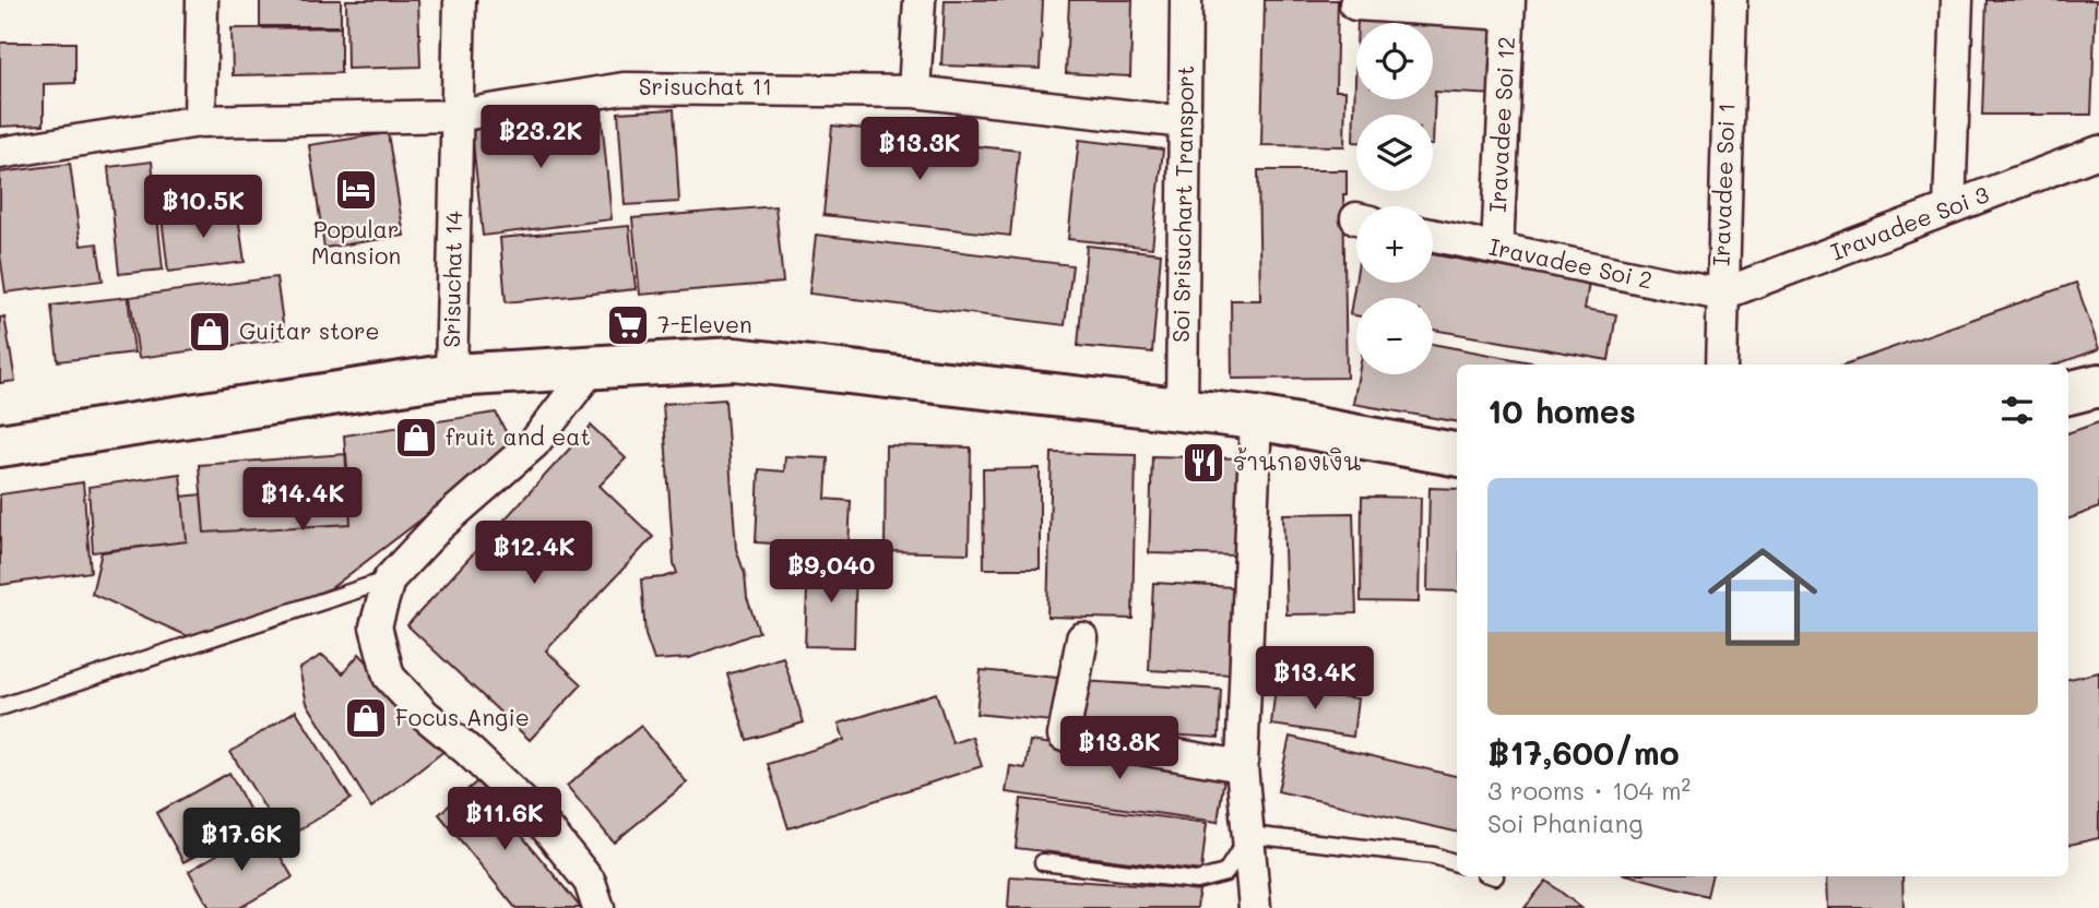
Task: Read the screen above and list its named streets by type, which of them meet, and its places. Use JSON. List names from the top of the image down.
{
  "streets": {
    "street": [
      "Srisuchat 11",
      "Iravadee Soi 12",
      "Iravadee Soi 1",
      "Soi Srisuchart Transport",
      "Iravadee Soi 3",
      "Iravadee Soi 2",
      "Srisuchat 14"
    ]
  },
  "crossings": [
    ["Srisuchat 11", "Soi Srisuchart Transport"],
    ["Srisuchat 11", "Srisuchat 14"],
    ["Iravadee Soi 12", "Iravadee Soi 2"],
    ["Iravadee Soi 1", "Iravadee Soi 3"],
    ["Iravadee Soi 1", "Iravadee Soi 2"],
    ["Iravadee Soi 3", "Iravadee Soi 2"]
  ],
  "places": {
    "hotel": ["Popular Mansion"],
    "supermarket": ["7-Eleven"],
    "shop": ["Guitar store", "fruit and eat", "Focus Angie"],
    "restaurant": ["ร้านกองเงิน"]
  },
  "page": {
    "map_buttons": ["+", "−"],
    "price": [
      "฿23.2K",
      "฿13.3K",
      "฿10.5K",
      "฿14.4K",
      "฿12.4K",
      "฿9,040",
      "฿13.4K",
      "฿13.8K",
      "฿11.6K",
      "฿17.6K"
    ],
    "heading": "10 homes",
    "list": [
      {
        "name": "฿17,600/mo",
        "note": "3 rooms · 104 m² · Soi Phaniang"
      }
    ]
  }
}
